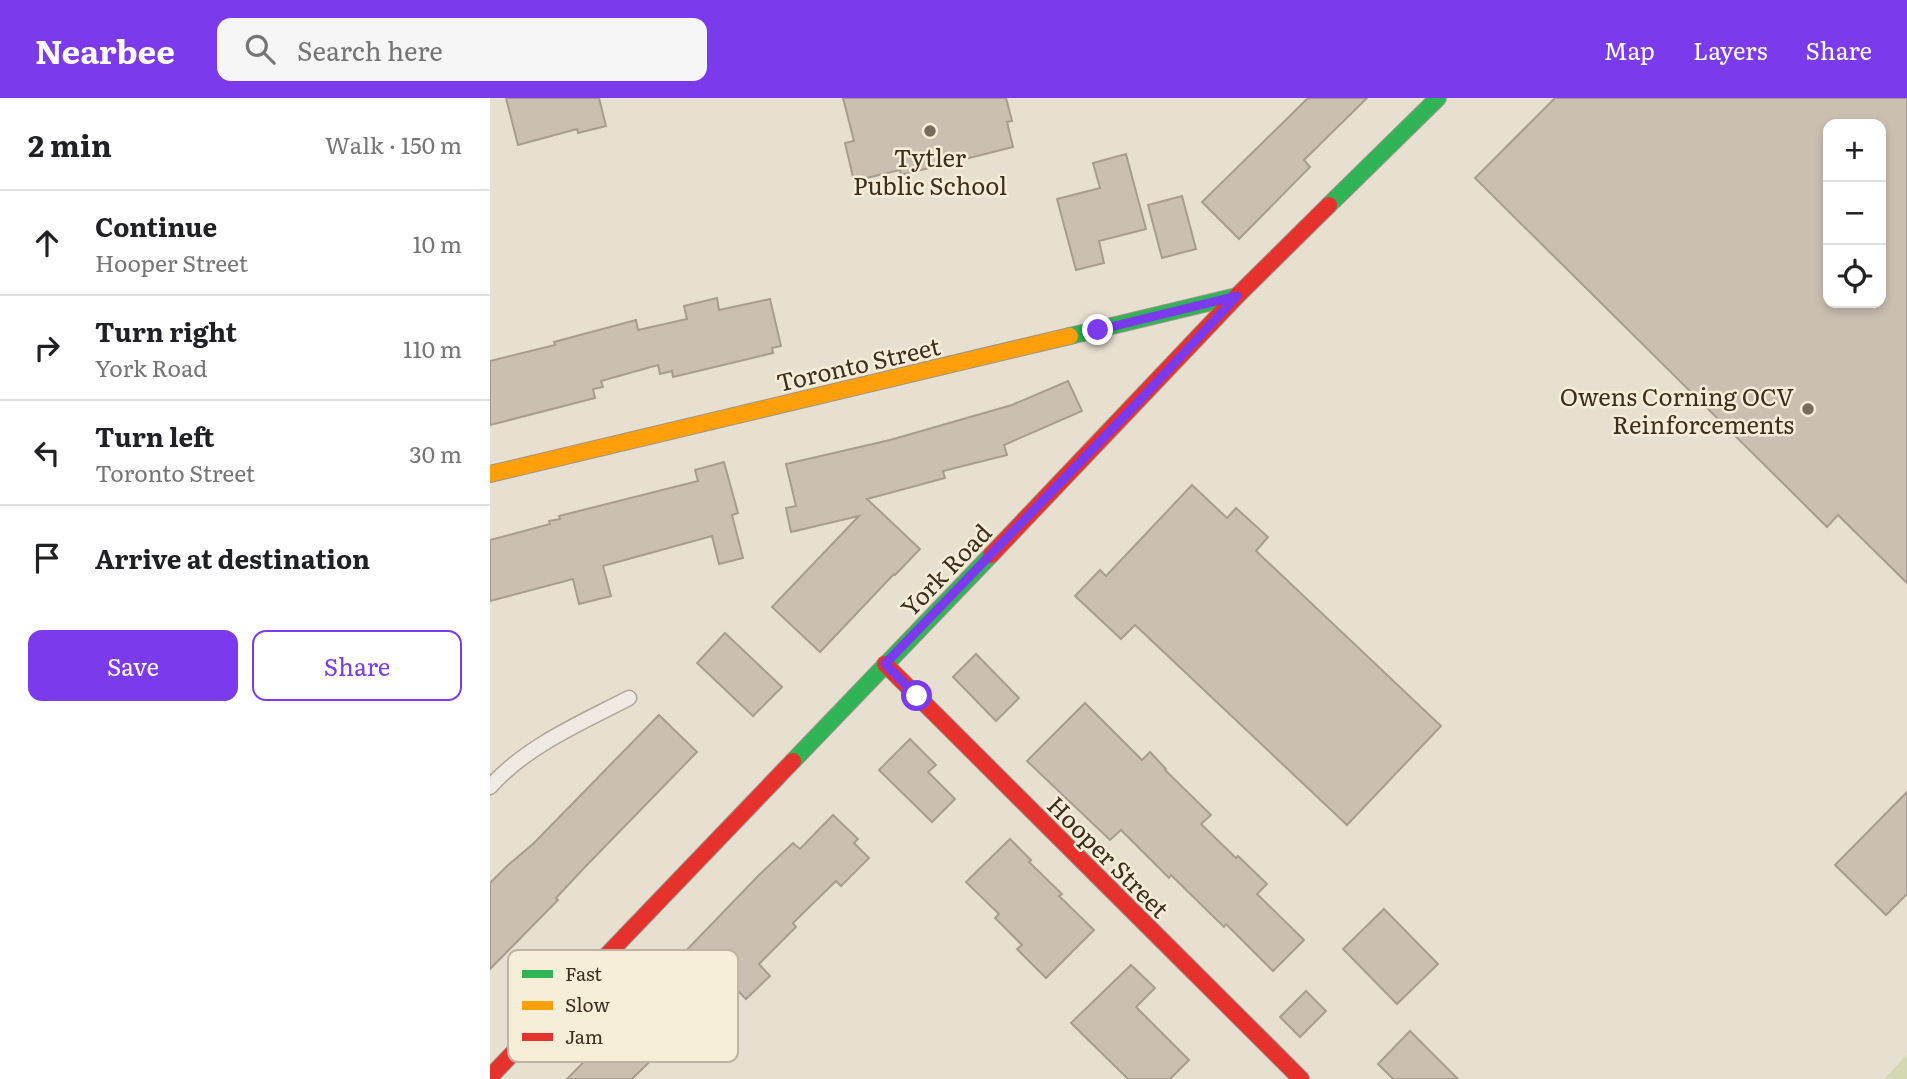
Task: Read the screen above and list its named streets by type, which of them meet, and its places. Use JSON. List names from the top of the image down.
{
  "streets": {
    "main road": ["Toronto Street", "York Road", "Hooper Street"]
  },
  "crossings": [
    ["Toronto Street", "York Road"],
    ["York Road", "Hooper Street"]
  ],
  "places": ["Tytler Public School", "Owens Corning OCV Reinforcements"],
  "legend": ["Fast", "Slow", "Jam"],
  "page": {
    "header": "Nearbee",
    "search": "Search here",
    "nav": ["Map", "Layers", "Share"],
    "heading": ["2 min", "Walk · 150 m"],
    "map_buttons": ["+", "−"],
    "list": [
      ["Continue", "Hooper Street", "10 m"],
      ["Turn right", "York Road", "110 m"],
      ["Turn left", "Toronto Street", "30 m"],
      "Arrive at destination"
    ],
    "buttons": ["Save", "Share"]
  }
}
